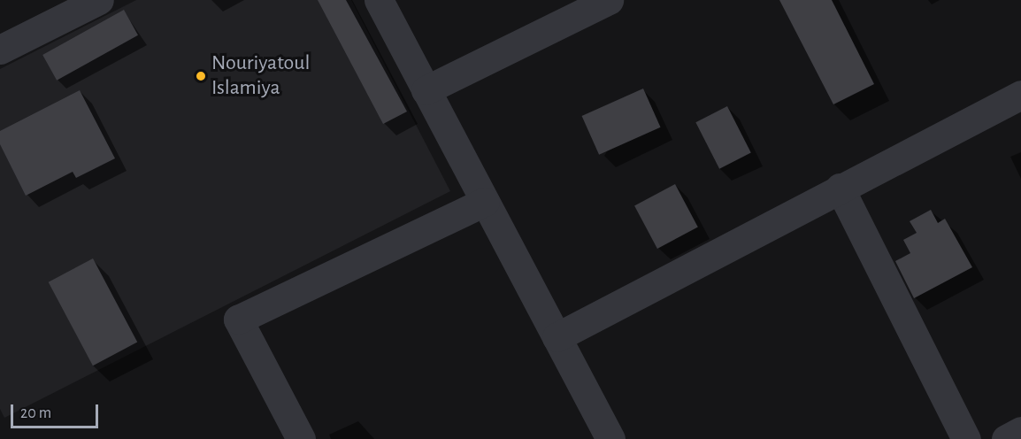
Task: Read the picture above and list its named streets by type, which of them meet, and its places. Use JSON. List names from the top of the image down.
{
  "places": ["Nouriyatoul Islamiya"],
  "scale_bar": "20 m"
}
